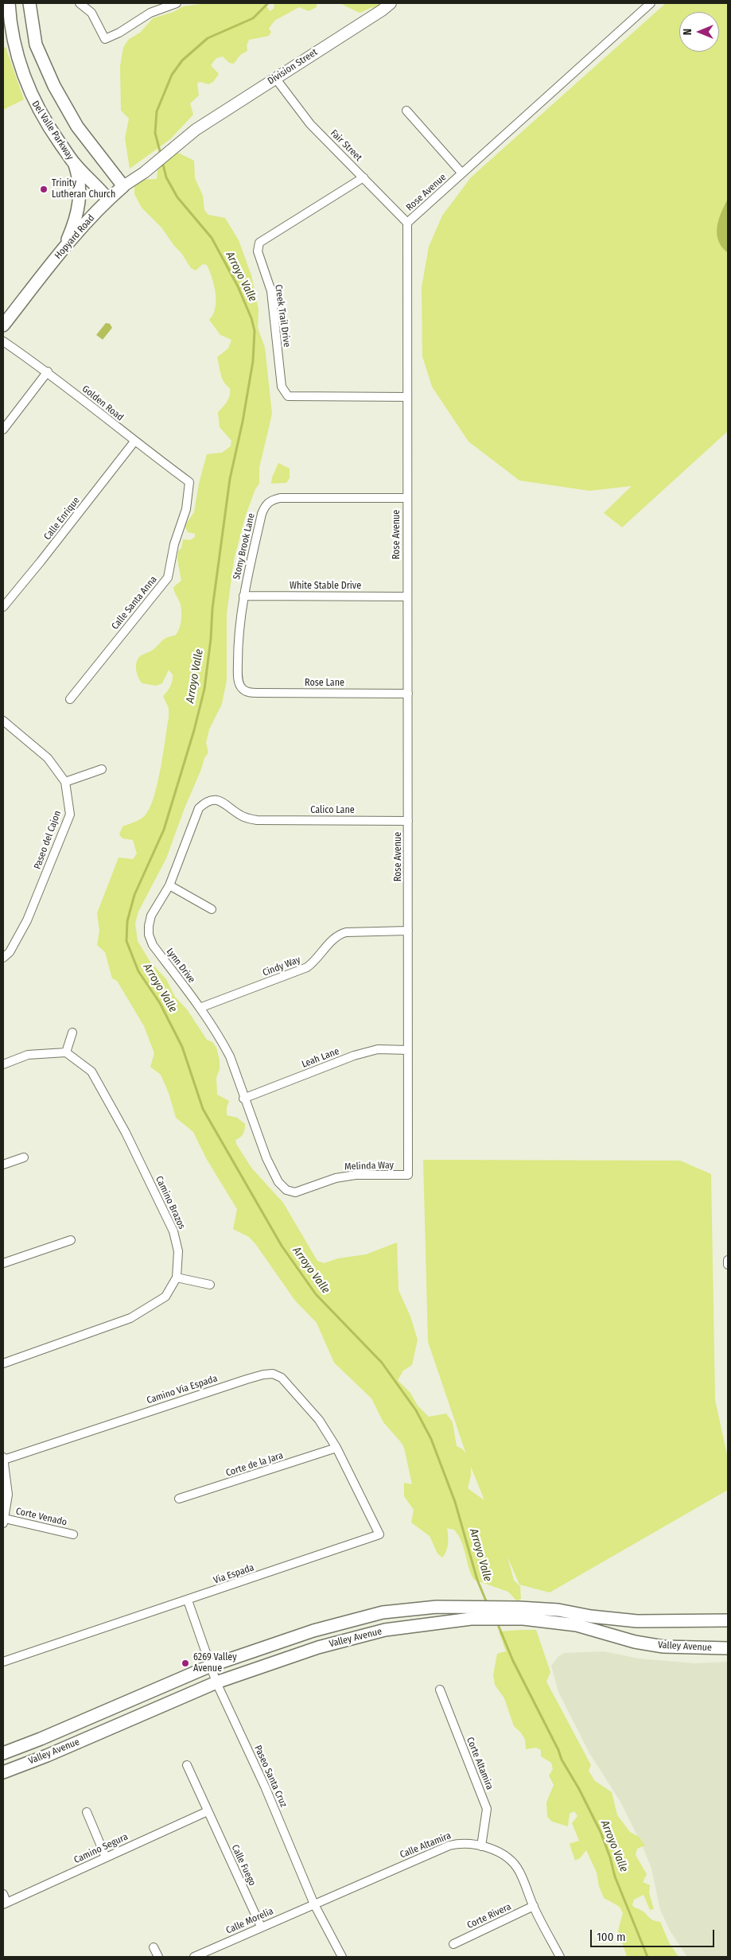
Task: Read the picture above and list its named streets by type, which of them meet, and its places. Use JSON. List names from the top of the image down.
{
  "streets": {
    "main road": ["Del Valle Parkway", "Hopyard Road", "Valley Avenue"],
    "street": [
      "Division Street",
      "Fair Street",
      "Rose Avenue",
      "Creek Trail Drive",
      "Golden Road",
      "Calle Enrique",
      "Stony Brook Lane",
      "White Stable Drive",
      "Calle Santa Anna",
      "Rose Lane",
      "Calico Lane",
      "Paseo del Cajon",
      "Lynn Drive",
      "Cindy Way",
      "Leah Lane",
      "Melinda Way",
      "Camino Brazos",
      "Camino Via Espada",
      "Corte de la Jara",
      "Corte Venado",
      "Via Espada",
      "Corte Altamira",
      "Paseo Santa Cruz",
      "Calle Altamira",
      "Camino Segura",
      "Calle Fuego",
      "Corte Rivera",
      "Calle Morelia"
    ]
  },
  "crossings": [
    ["Division Street", "Fair Street"],
    ["Division Street", "Hopyard Road"],
    ["Del Valle Parkway", "Hopyard Road"],
    ["Fair Street", "Rose Avenue"],
    ["Fair Street", "Creek Trail Drive"],
    ["Rose Avenue", "Creek Trail Drive"],
    ["Rose Avenue", "Stony Brook Lane"],
    ["Rose Avenue", "White Stable Drive"],
    ["Rose Avenue", "Rose Lane"],
    ["Rose Avenue", "Calico Lane"],
    ["Rose Avenue", "Cindy Way"],
    ["Rose Avenue", "Leah Lane"],
    ["Rose Avenue", "Melinda Way"],
    ["Golden Road", "Calle Enrique"],
    ["Golden Road", "Calle Santa Anna"],
    ["Stony Brook Lane", "White Stable Drive"],
    ["Stony Brook Lane", "Rose Lane"],
    ["Calico Lane", "Lynn Drive"],
    ["Lynn Drive", "Cindy Way"],
    ["Lynn Drive", "Leah Lane"],
    ["Lynn Drive", "Melinda Way"],
    ["Camino Via Espada", "Corte de la Jara"],
    ["Camino Via Espada", "Via Espada"],
    ["Corte de la Jara", "Via Espada"],
    ["Via Espada", "Paseo Santa Cruz"],
    ["Valley Avenue", "Paseo Santa Cruz"],
    ["Corte Altamira", "Calle Altamira"],
    ["Paseo Santa Cruz", "Calle Altamira"],
    ["Paseo Santa Cruz", "Calle Morelia"],
    ["Calle Altamira", "Corte Rivera"],
    ["Calle Altamira", "Calle Morelia"],
    ["Camino Segura", "Calle Fuego"],
    ["Calle Fuego", "Calle Morelia"]
  ],
  "water": ["Arroyo Valle"],
  "places": ["Trinity Lutheran Church", "6269 Valley Avenue"],
  "scale_bar": "100 m",
  "north": "left"
}
